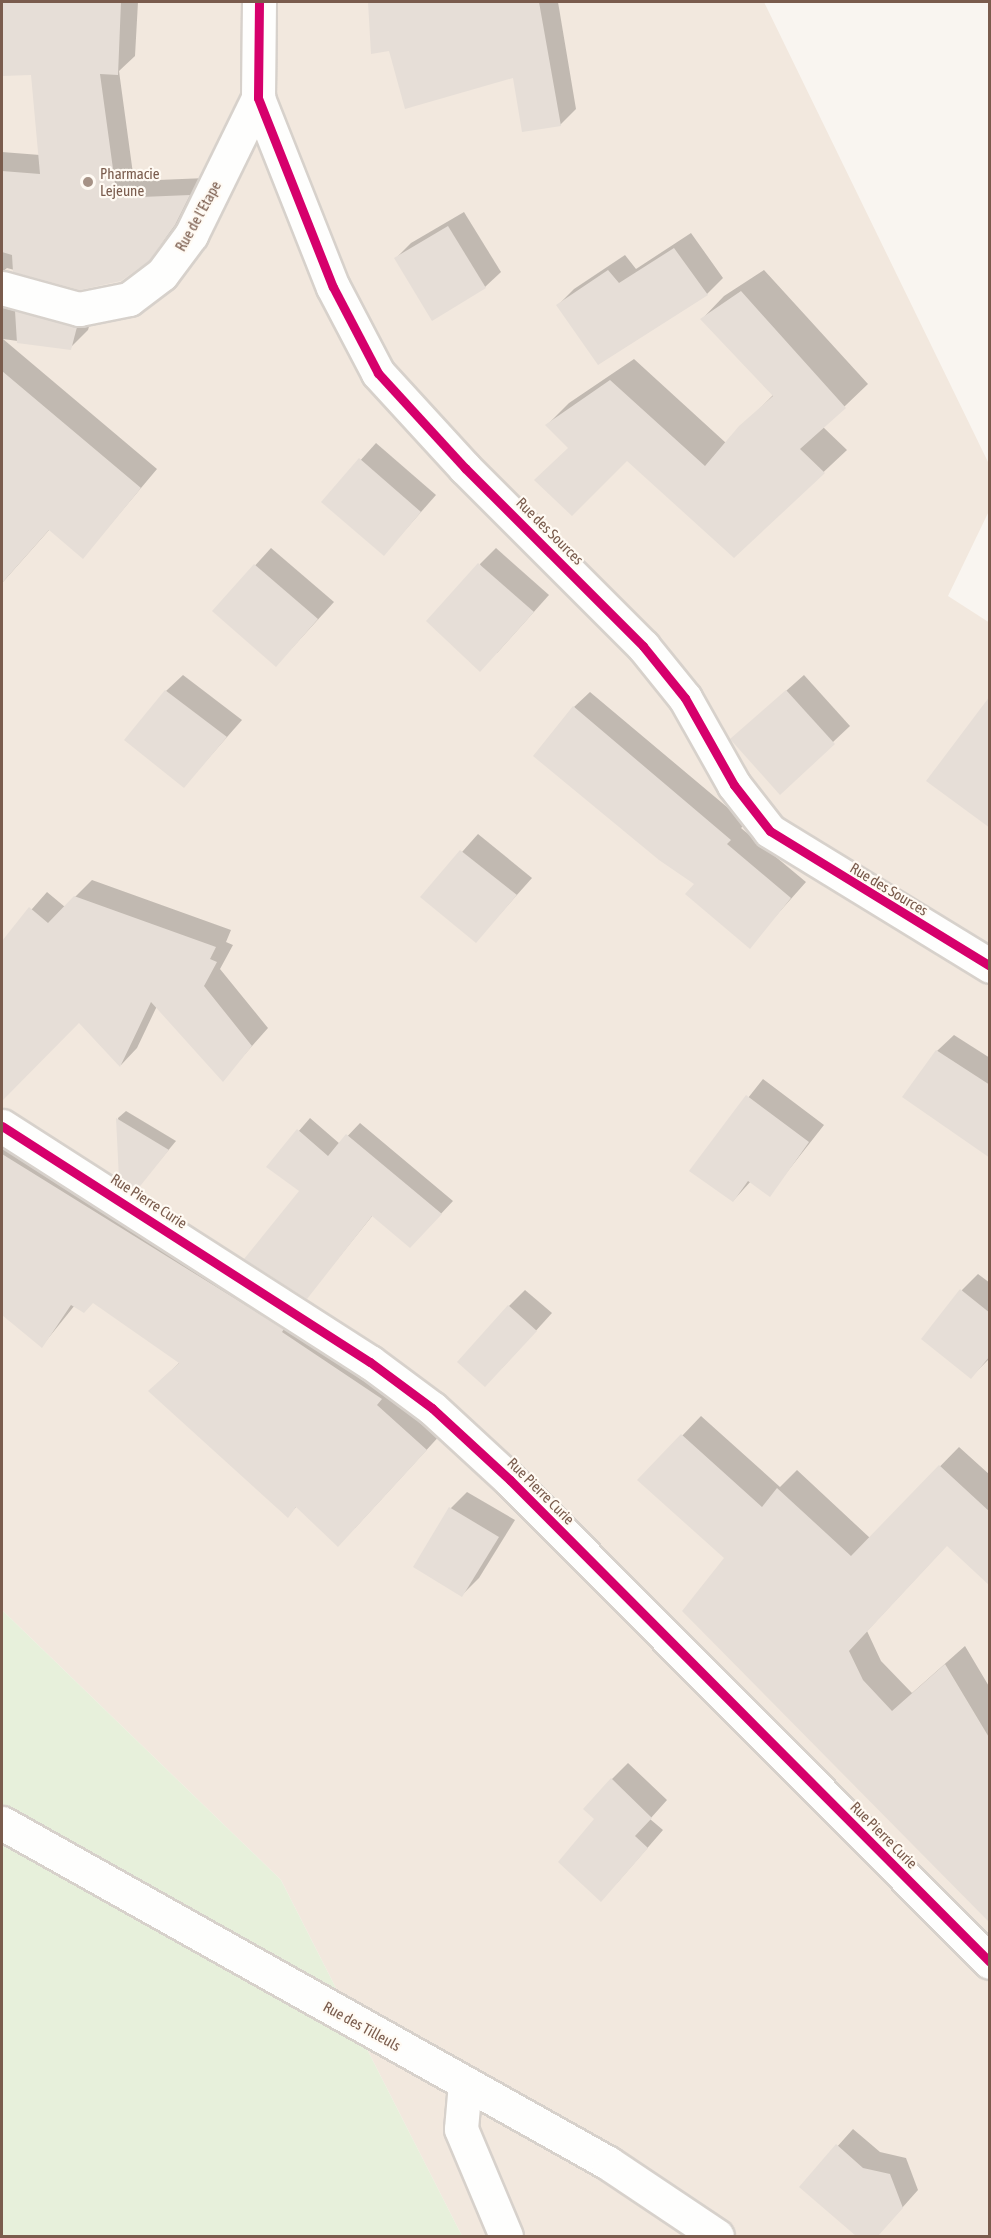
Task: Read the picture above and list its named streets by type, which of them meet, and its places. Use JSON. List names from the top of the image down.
{
  "streets": {
    "street": [
      "Rue de l'Etape",
      "Rue des Sources",
      "Rue Pierre Curie",
      "Rue des Tilleuls"
    ]
  },
  "crossings": [
    ["Rue de l'Etape", "Rue des Sources"]
  ],
  "places": ["Pharmacie Lejeune"]
}
